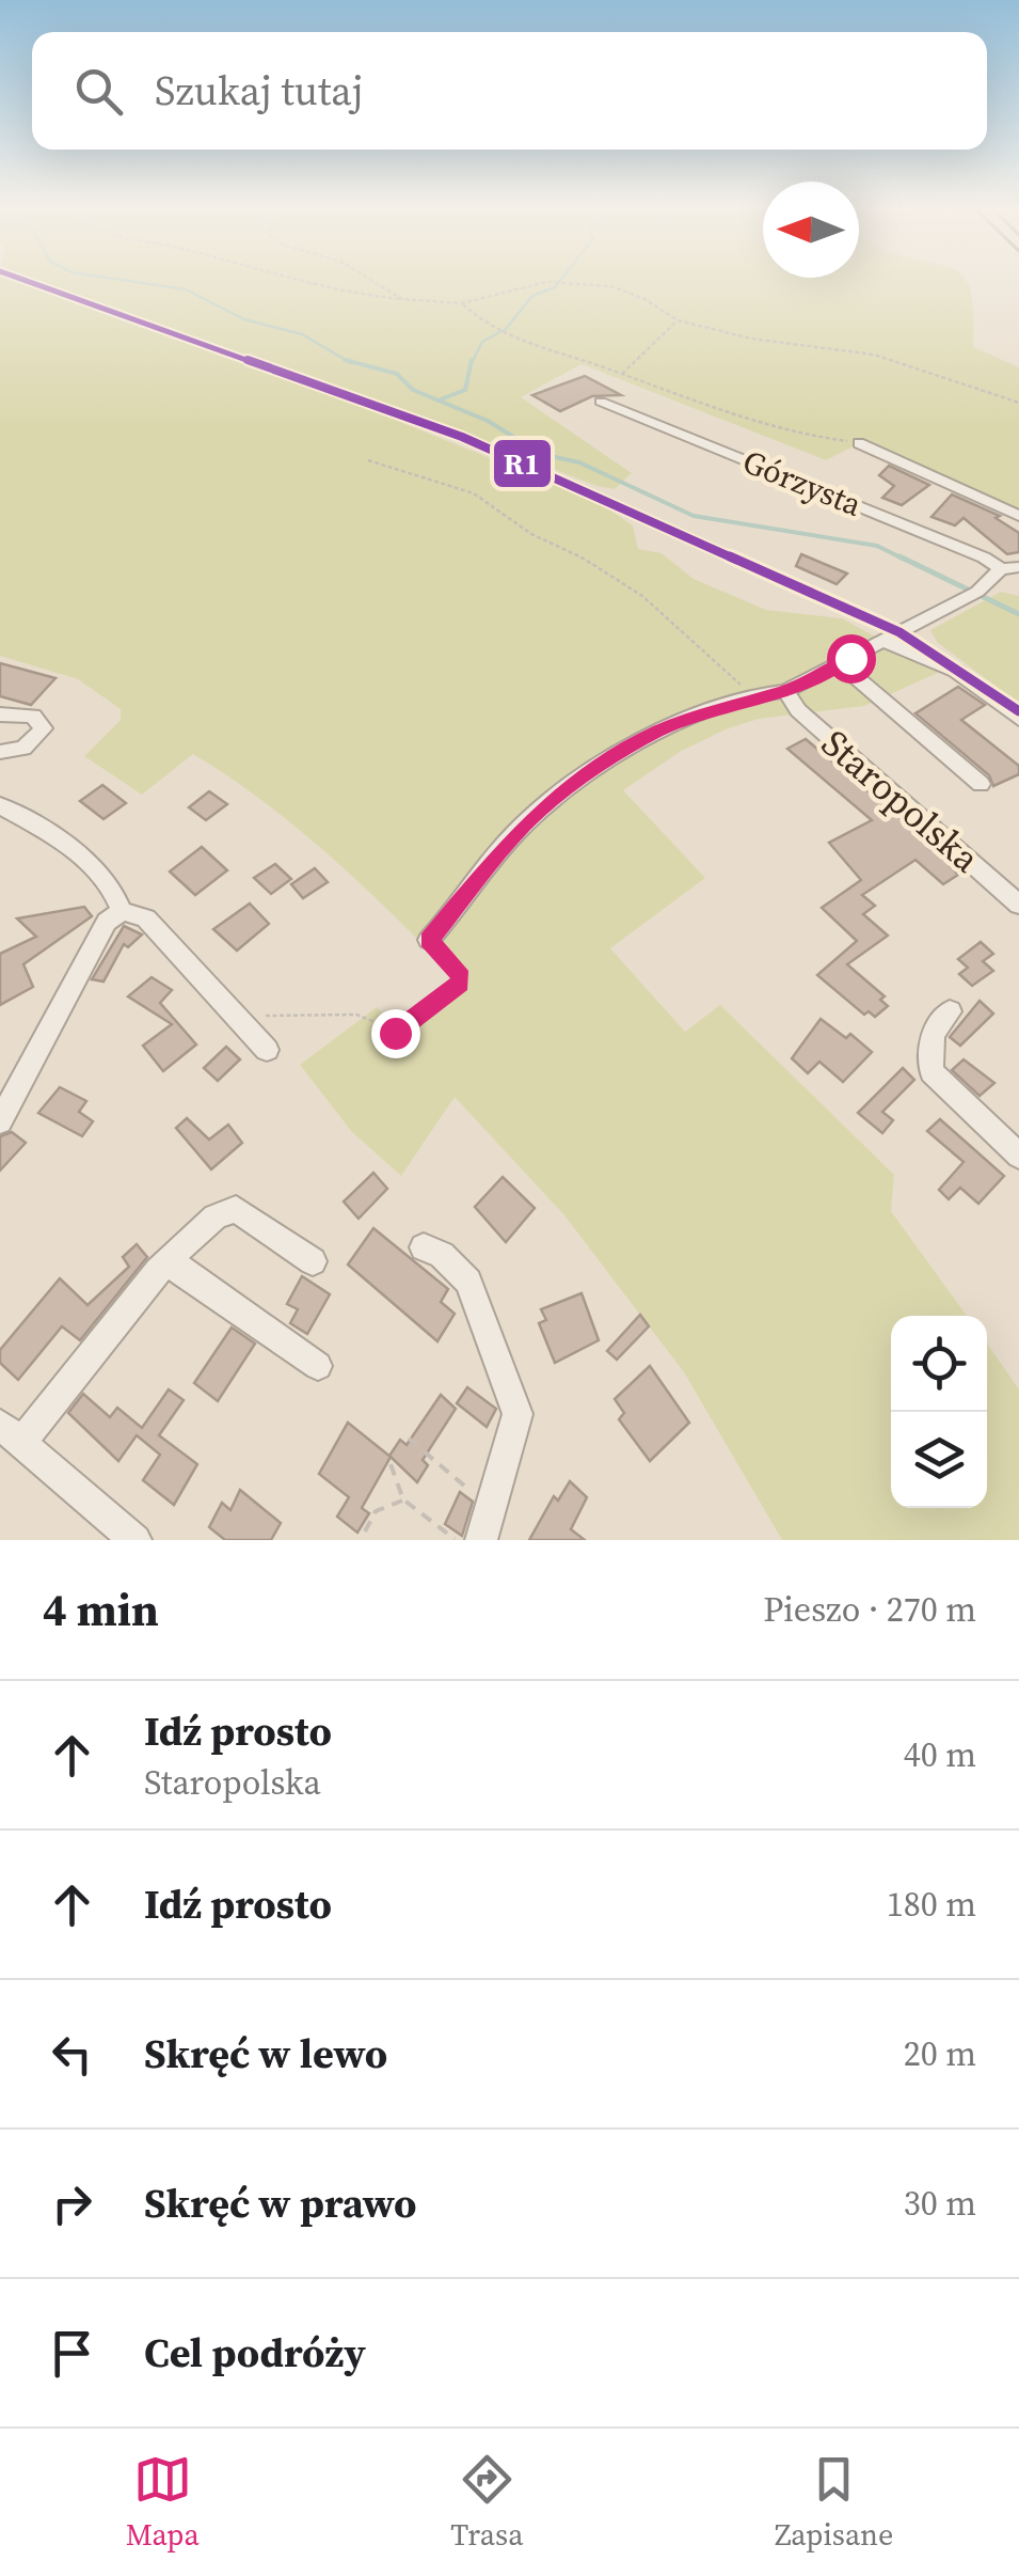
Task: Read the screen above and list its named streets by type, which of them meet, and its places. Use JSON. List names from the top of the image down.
{
  "streets": {
    "street": ["Górzysta", "Staropolska"]
  },
  "lines": ["transit line R1"],
  "north": "left",
  "page": {
    "search": "Szukaj tutaj",
    "heading": ["4 min", "Pieszo · 270 m"],
    "list": [
      ["Idź prosto", "Staropolska", "40 m"],
      ["Idź prosto", "180 m"],
      ["Skręć w lewo", "20 m"],
      ["Skręć w prawo", "30 m"],
      "Cel podróży"
    ],
    "nav": ["Mapa", "Trasa", "Zapisane"]
  }
}
